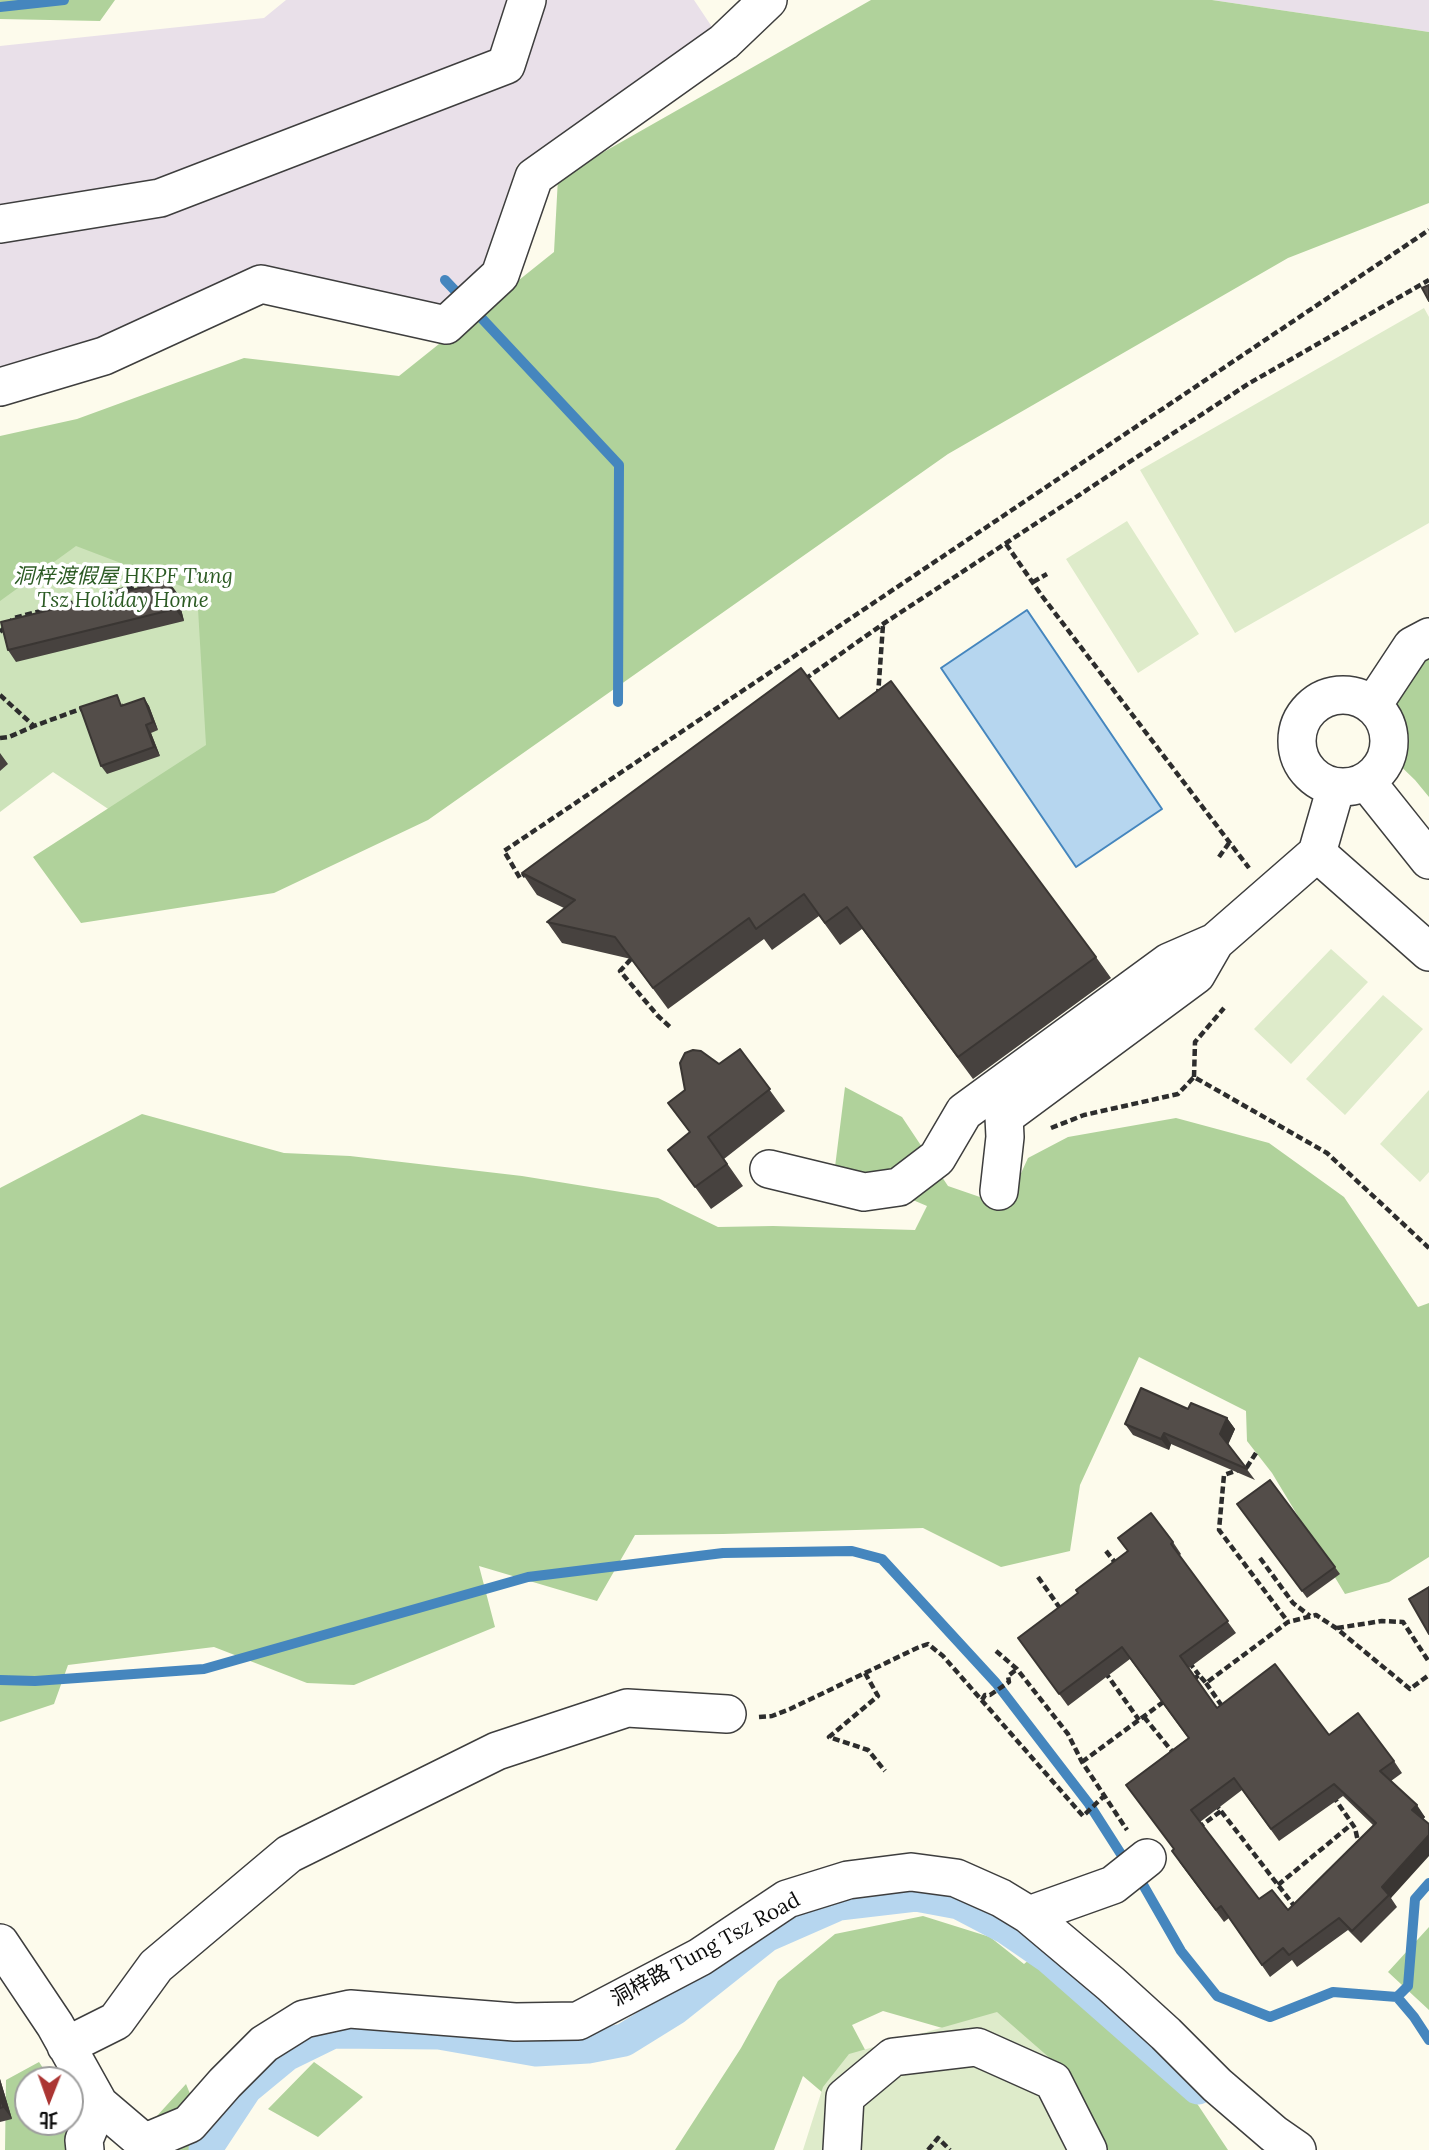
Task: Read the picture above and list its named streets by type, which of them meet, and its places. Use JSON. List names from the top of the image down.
{
  "streets": {
    "street": ["洞梓路 Tung Tsz Road"]
  },
  "parks": ["洞梓渡假屋 HKPF Tung Tsz Holiday Home"],
  "north": "bottom"
}
